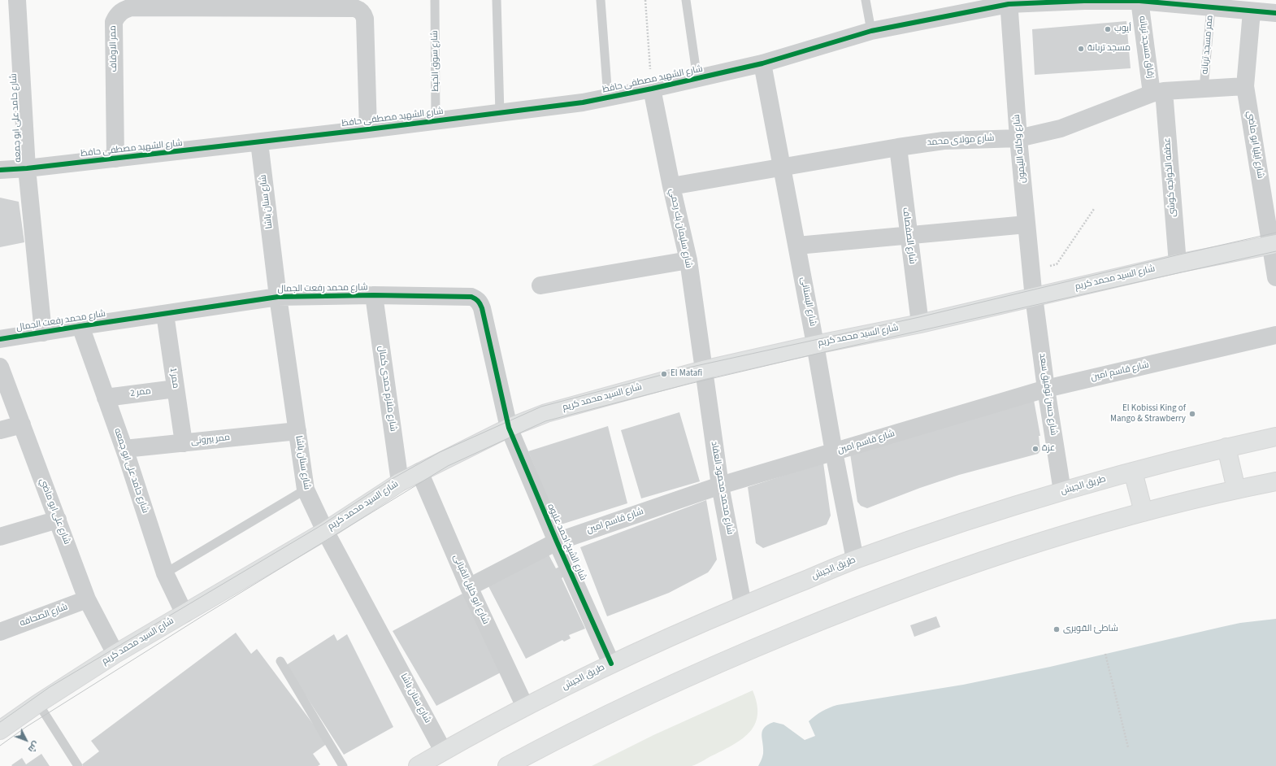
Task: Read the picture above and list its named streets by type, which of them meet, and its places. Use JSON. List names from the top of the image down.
{
  "streets": {
    "main road": ["شارع السيد محمد كريم", "طريق الجيش"],
    "street": [
      "زقاق مسجد تربانه",
      "ممر الاوقاف",
      "شارع الشهيد مصطفى حافظ",
      "شارع حامد على ابو جمعه",
      "شارع مولاى محمد",
      "شارع ايليا ابو ماضي",
      "شارع وكاله الليمون",
      "عطفه الخواجه كوشى",
      "شارع سنان باشا",
      "شارع سليمان بك رحمي",
      "شارع الصفصاف",
      "شارع محمد رفعت الجمال",
      "شارع البستانى",
      "شارع قاسم امين",
      "ممر 1",
      "شارع ملازم حمدى كمال",
      "ممر 2",
      "شارع حسن توفيق سعد",
      "ممر بيرونى",
      "شارع محمد محمود العقاد",
      "شارع على ابو ماضي",
      "شارع الشيخ احمد عليوه",
      "شارع ابو خليل القبانى",
      "شارع الصحافه"
    ],
    "lane": ["ممر مسجد تربانه", "شارع سوق الخيط"]
  },
  "crossings": [
    ["ممر مسجد تربانه", "شارع الشهيد مصطفى حافظ"],
    ["ممر مسجد تربانه", "شارع مولاى محمد"],
    ["زقاق مسجد تربانه", "شارع الشهيد مصطفى حافظ"],
    ["زقاق مسجد تربانه", "شارع مولاى محمد"],
    ["زقاق مسجد تربانه", "عطفه الخواجه كوشى"],
    ["ممر الاوقاف", "شارع الشهيد مصطفى حافظ"],
    ["شارع سوق الخيط", "شارع الشهيد مصطفى حافظ"],
    ["شارع الشهيد مصطفى حافظ", "شارع حامد على ابو جمعه"],
    ["شارع الشهيد مصطفى حافظ", "شارع ايليا ابو ماضي"],
    ["شارع الشهيد مصطفى حافظ", "شارع وكاله الليمون"],
    ["شارع الشهيد مصطفى حافظ", "شارع سنان باشا"],
    ["شارع الشهيد مصطفى حافظ", "شارع سليمان بك رحمي"],
    ["شارع الشهيد مصطفى حافظ", "شارع البستانى"],
    ["شارع حامد على ابو جمعه", "شارع السيد محمد كريم"],
    ["شارع حامد على ابو جمعه", "شارع محمد رفعت الجمال"],
    ["شارع حامد على ابو جمعه", "ممر 2"],
    ["شارع حامد على ابو جمعه", "ممر بيرونى"],
    ["شارع مولاى محمد", "شارع ايليا ابو ماضي"],
    ["شارع مولاى محمد", "شارع وكاله الليمون"],
    ["شارع مولاى محمد", "عطفه الخواجه كوشى"],
    ["شارع مولاى محمد", "شارع سليمان بك رحمي"],
    ["شارع مولاى محمد", "شارع الصفصاف"],
    ["شارع مولاى محمد", "شارع البستانى"],
    ["شارع ايليا ابو ماضي", "شارع السيد محمد كريم"],
    ["شارع وكاله الليمون", "شارع السيد محمد كريم"],
    ["شارع وكاله الليمون", "شارع حسن توفيق سعد"],
    ["عطفه الخواجه كوشى", "شارع السيد محمد كريم"],
    ["شارع سنان باشا", "شارع السيد محمد كريم"],
    ["شارع سنان باشا", "شارع محمد رفعت الجمال"],
    ["شارع سنان باشا", "ممر بيرونى"],
    ["شارع سنان باشا", "طريق الجيش"],
    ["شارع سليمان بك رحمي", "شارع السيد محمد كريم"],
    ["شارع سليمان بك رحمي", "شارع محمد محمود العقاد"],
    ["شارع الصفصاف", "شارع السيد محمد كريم"],
    ["شارع السيد محمد كريم", "شارع محمد رفعت الجمال"],
    ["شارع السيد محمد كريم", "شارع البستانى"],
    ["شارع السيد محمد كريم", "شارع ملازم حمدى كمال"],
    ["شارع السيد محمد كريم", "شارع حسن توفيق سعد"],
    ["شارع السيد محمد كريم", "شارع محمد محمود العقاد"],
    ["شارع السيد محمد كريم", "شارع على ابو ماضي"],
    ["شارع السيد محمد كريم", "شارع الشيخ احمد عليوه"],
    ["شارع السيد محمد كريم", "شارع ابو خليل القبانى"],
    ["شارع محمد رفعت الجمال", "ممر 1"],
    ["شارع محمد رفعت الجمال", "شارع ملازم حمدى كمال"],
    ["شارع محمد رفعت الجمال", "شارع الشيخ احمد عليوه"],
    ["شارع البستانى", "شارع قاسم امين"],
    ["شارع البستانى", "طريق الجيش"],
    ["شارع قاسم امين", "شارع حسن توفيق سعد"],
    ["شارع قاسم امين", "شارع محمد محمود العقاد"],
    ["شارع قاسم امين", "شارع الشيخ احمد عليوه"],
    ["شارع قاسم امين", "شارع ابو خليل القبانى"],
    ["ممر 1", "ممر 2"],
    ["ممر 1", "ممر بيرونى"],
    ["شارع حسن توفيق سعد", "طريق الجيش"],
    ["طريق الجيش", "شارع محمد محمود العقاد"],
    ["طريق الجيش", "شارع الشيخ احمد عليوه"],
    ["طريق الجيش", "شارع ابو خليل القبانى"],
    ["شارع على ابو ماضي", "شارع الصحافه"]
  ],
  "places": [
    "أيوب",
    "مسجد تربانة",
    "El Matafi",
    "El Kobissi King of Mango & Strawberry",
    "عزة",
    "شاطئ القويرى"
  ],
  "north": "bottom right"
}
